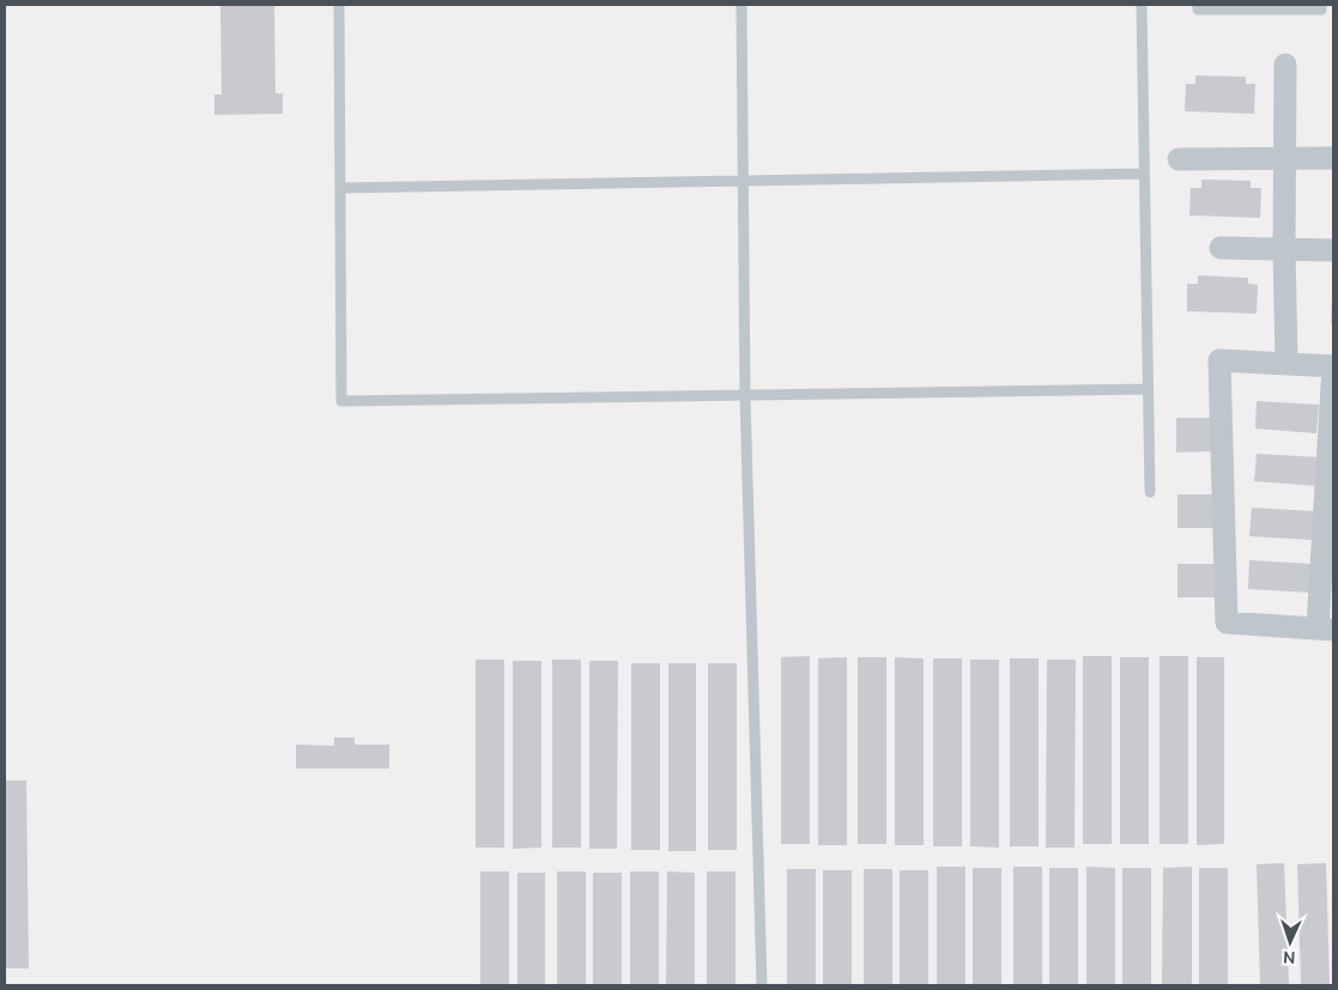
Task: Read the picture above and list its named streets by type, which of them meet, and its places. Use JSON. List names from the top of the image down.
{
  "north": "bottom"
}
